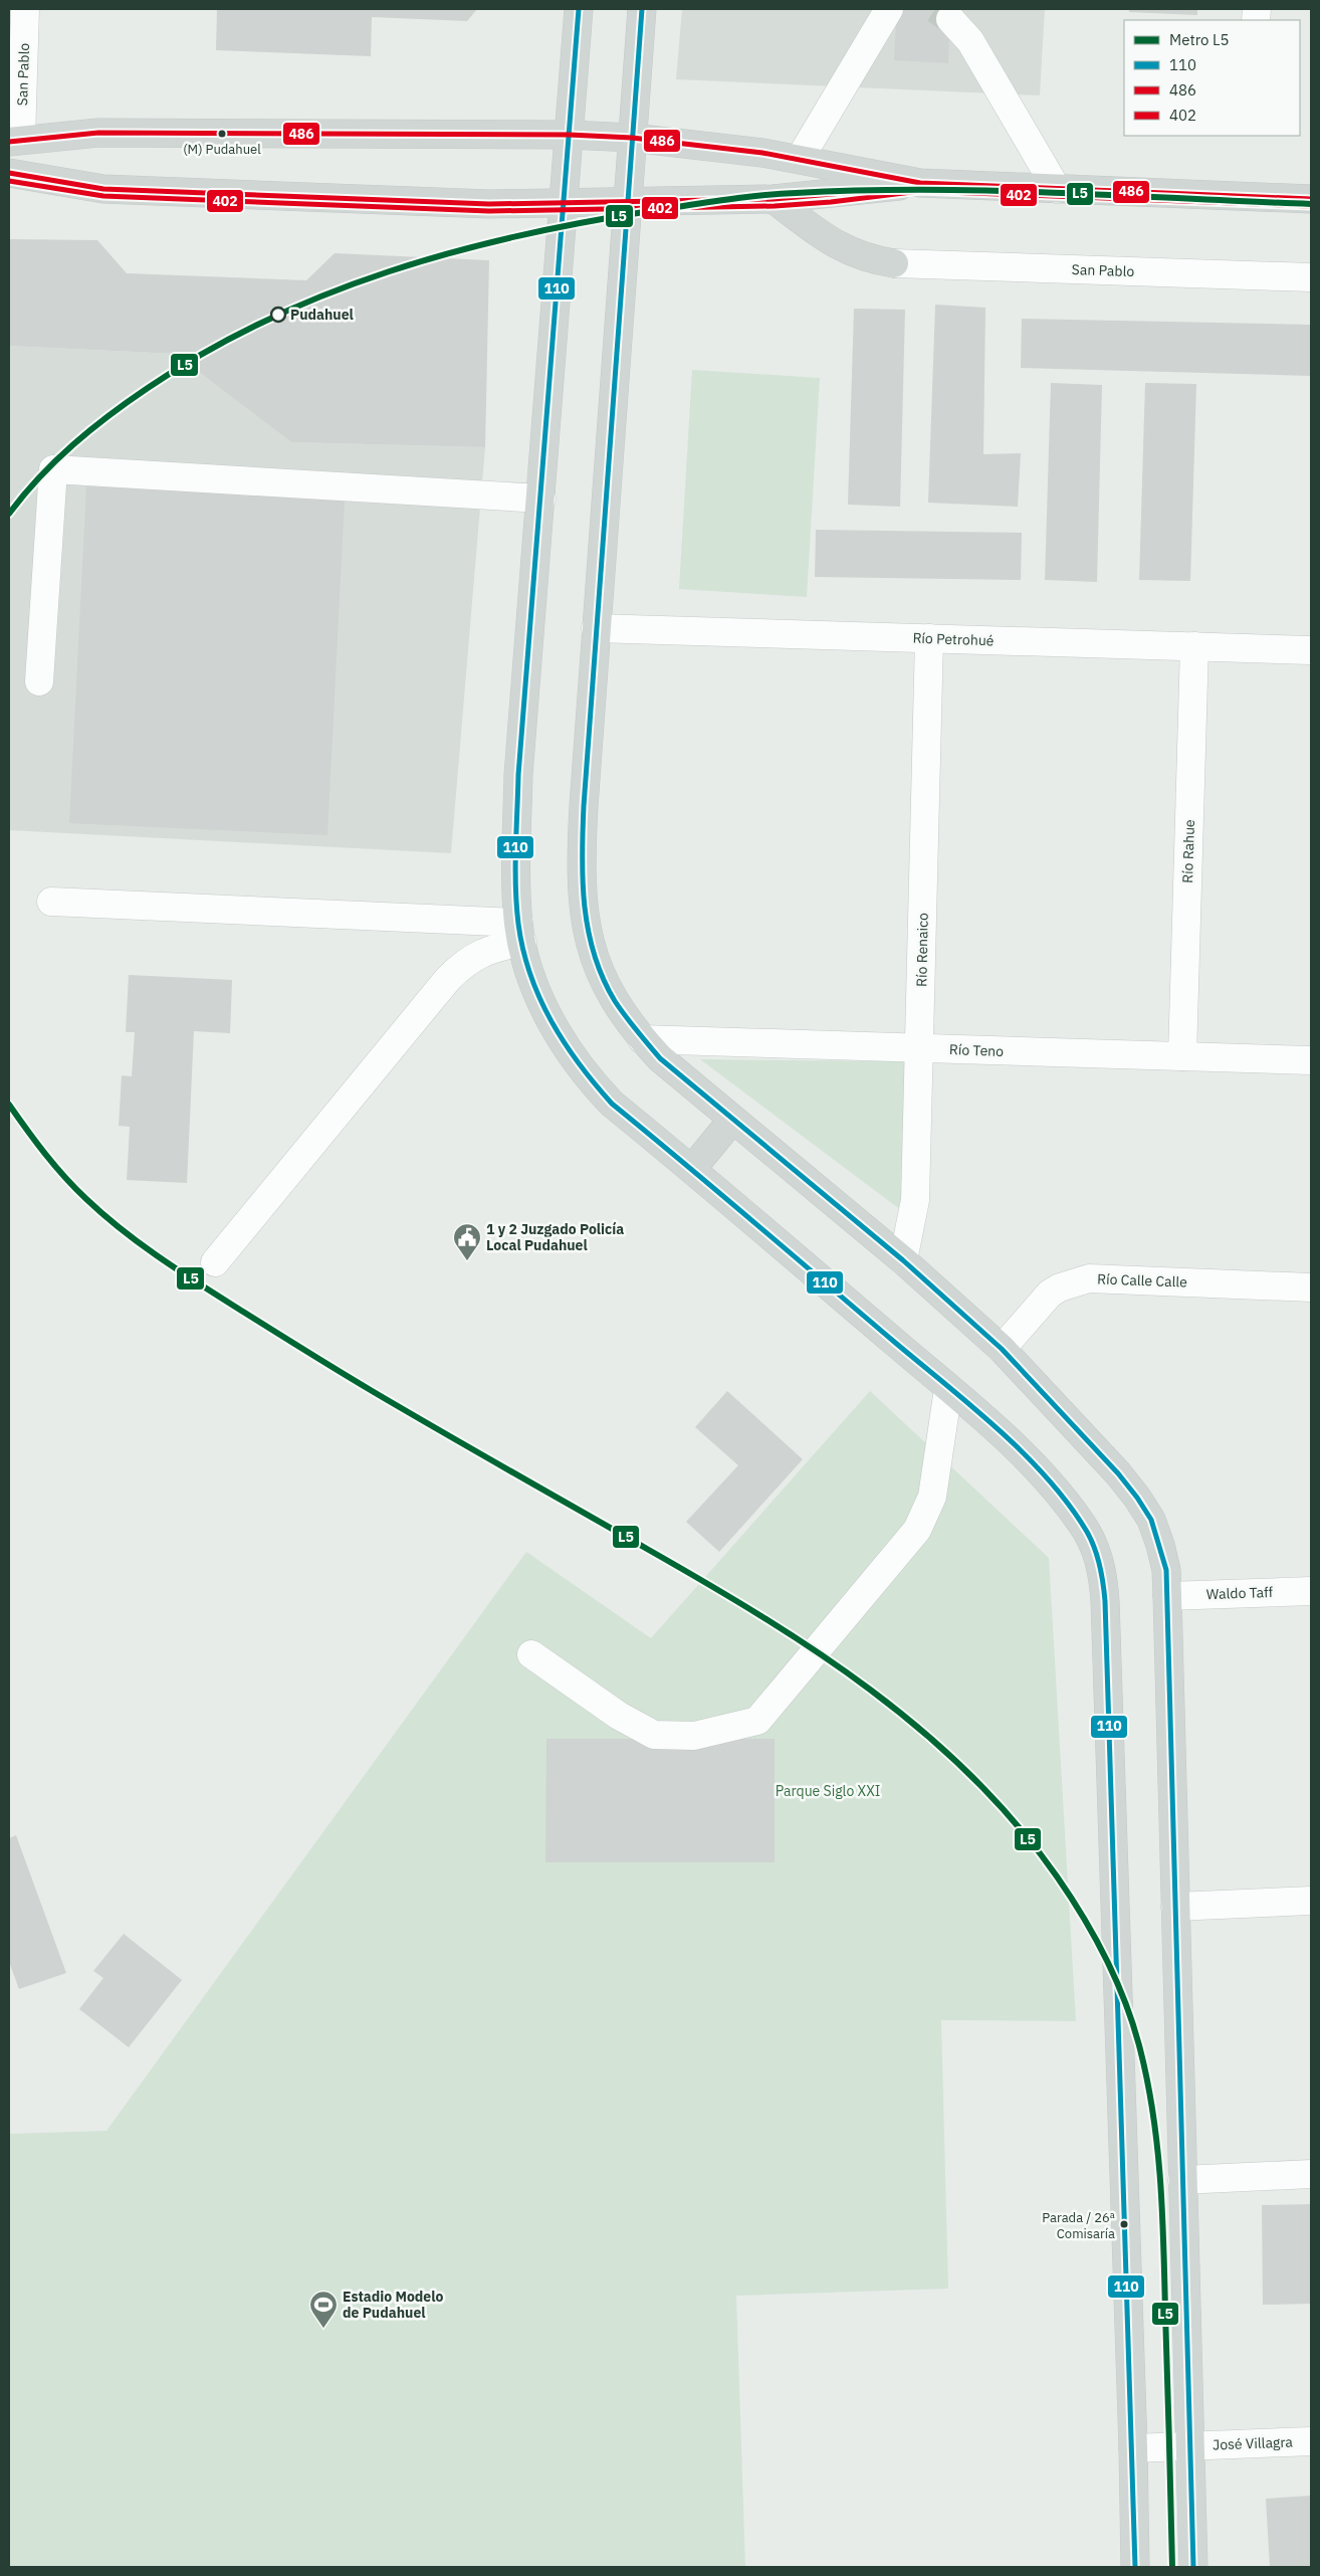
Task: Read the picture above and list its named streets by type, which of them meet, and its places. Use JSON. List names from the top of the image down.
{
  "streets": {
    "main road": ["San Pablo"],
    "street": [
      "Río Petrohué",
      "Río Rahue",
      "Río Renaico",
      "Río Teno",
      "Río Calle Calle",
      "Waldo Taff",
      "José Villagra"
    ]
  },
  "crossings": [
    ["Río Petrohué", "Río Rahue"],
    ["Río Petrohué", "Río Renaico"],
    ["Río Rahue", "Río Teno"],
    ["Río Renaico", "Río Teno"]
  ],
  "parks": ["Parque Siglo XXI"],
  "places": {
    "other": ["(M) Pudahuel", "Pudahuel", "Parada / 26ª Comisaría"],
    "public building": ["1 y 2 Juzgado Policía Local Pudahuel"],
    "sports": ["Estadio Modelo de Pudahuel"]
  },
  "lines": [
    "transit line 110",
    "transit line 486",
    "transit line 402",
    "metro line L5"
  ],
  "legend": [
    "Metro L5",
    "110",
    "486",
    "402"
  ]
}
